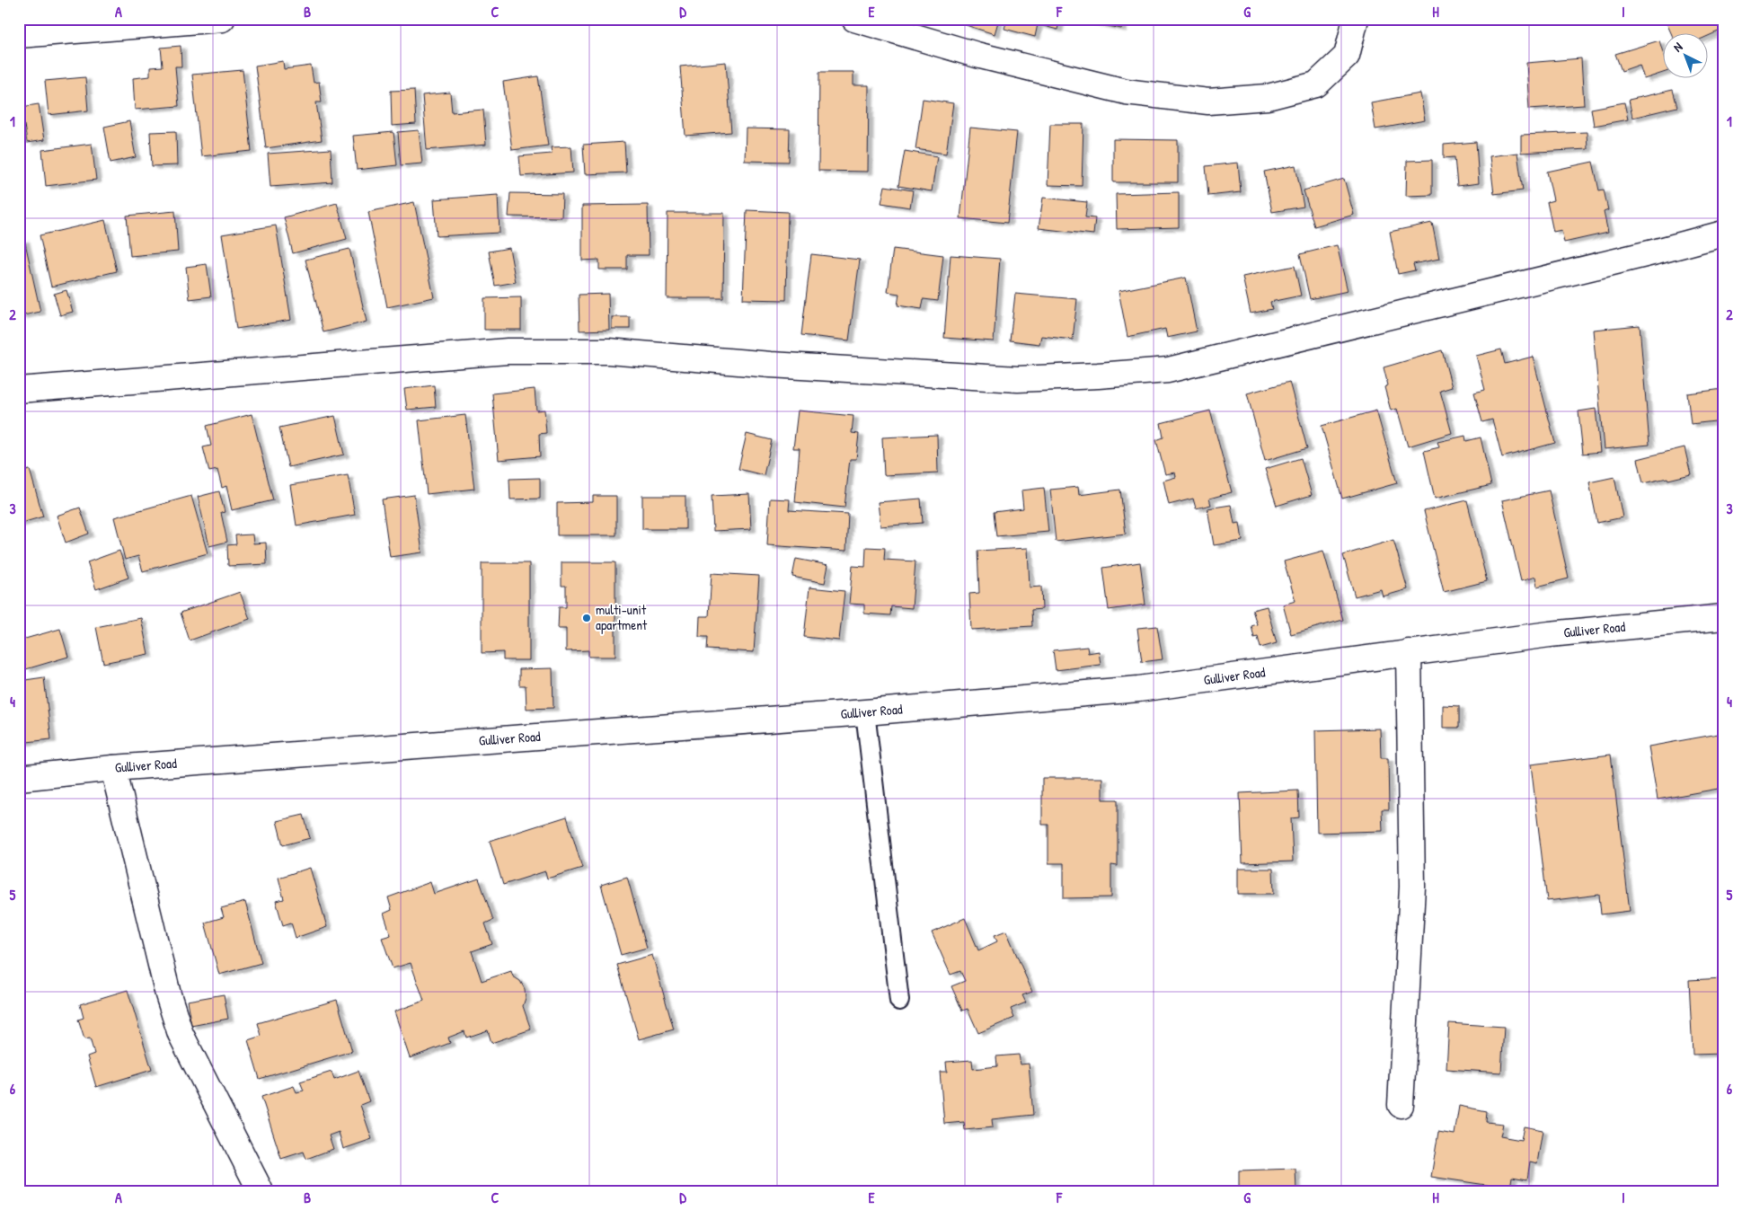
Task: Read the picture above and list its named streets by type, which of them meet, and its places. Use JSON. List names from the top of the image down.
{
  "streets": {
    "street": ["Gulliver Road"]
  },
  "places": ["multi-unit apartment"],
  "north": "top left",
  "grid": {
    "columns": [
      "A",
      "B",
      "C",
      "D",
      "E",
      "F",
      "G",
      "H",
      "I"
    ],
    "rows": [
      "1",
      "2",
      "3",
      "4",
      "5",
      "6"
    ]
  }
}
